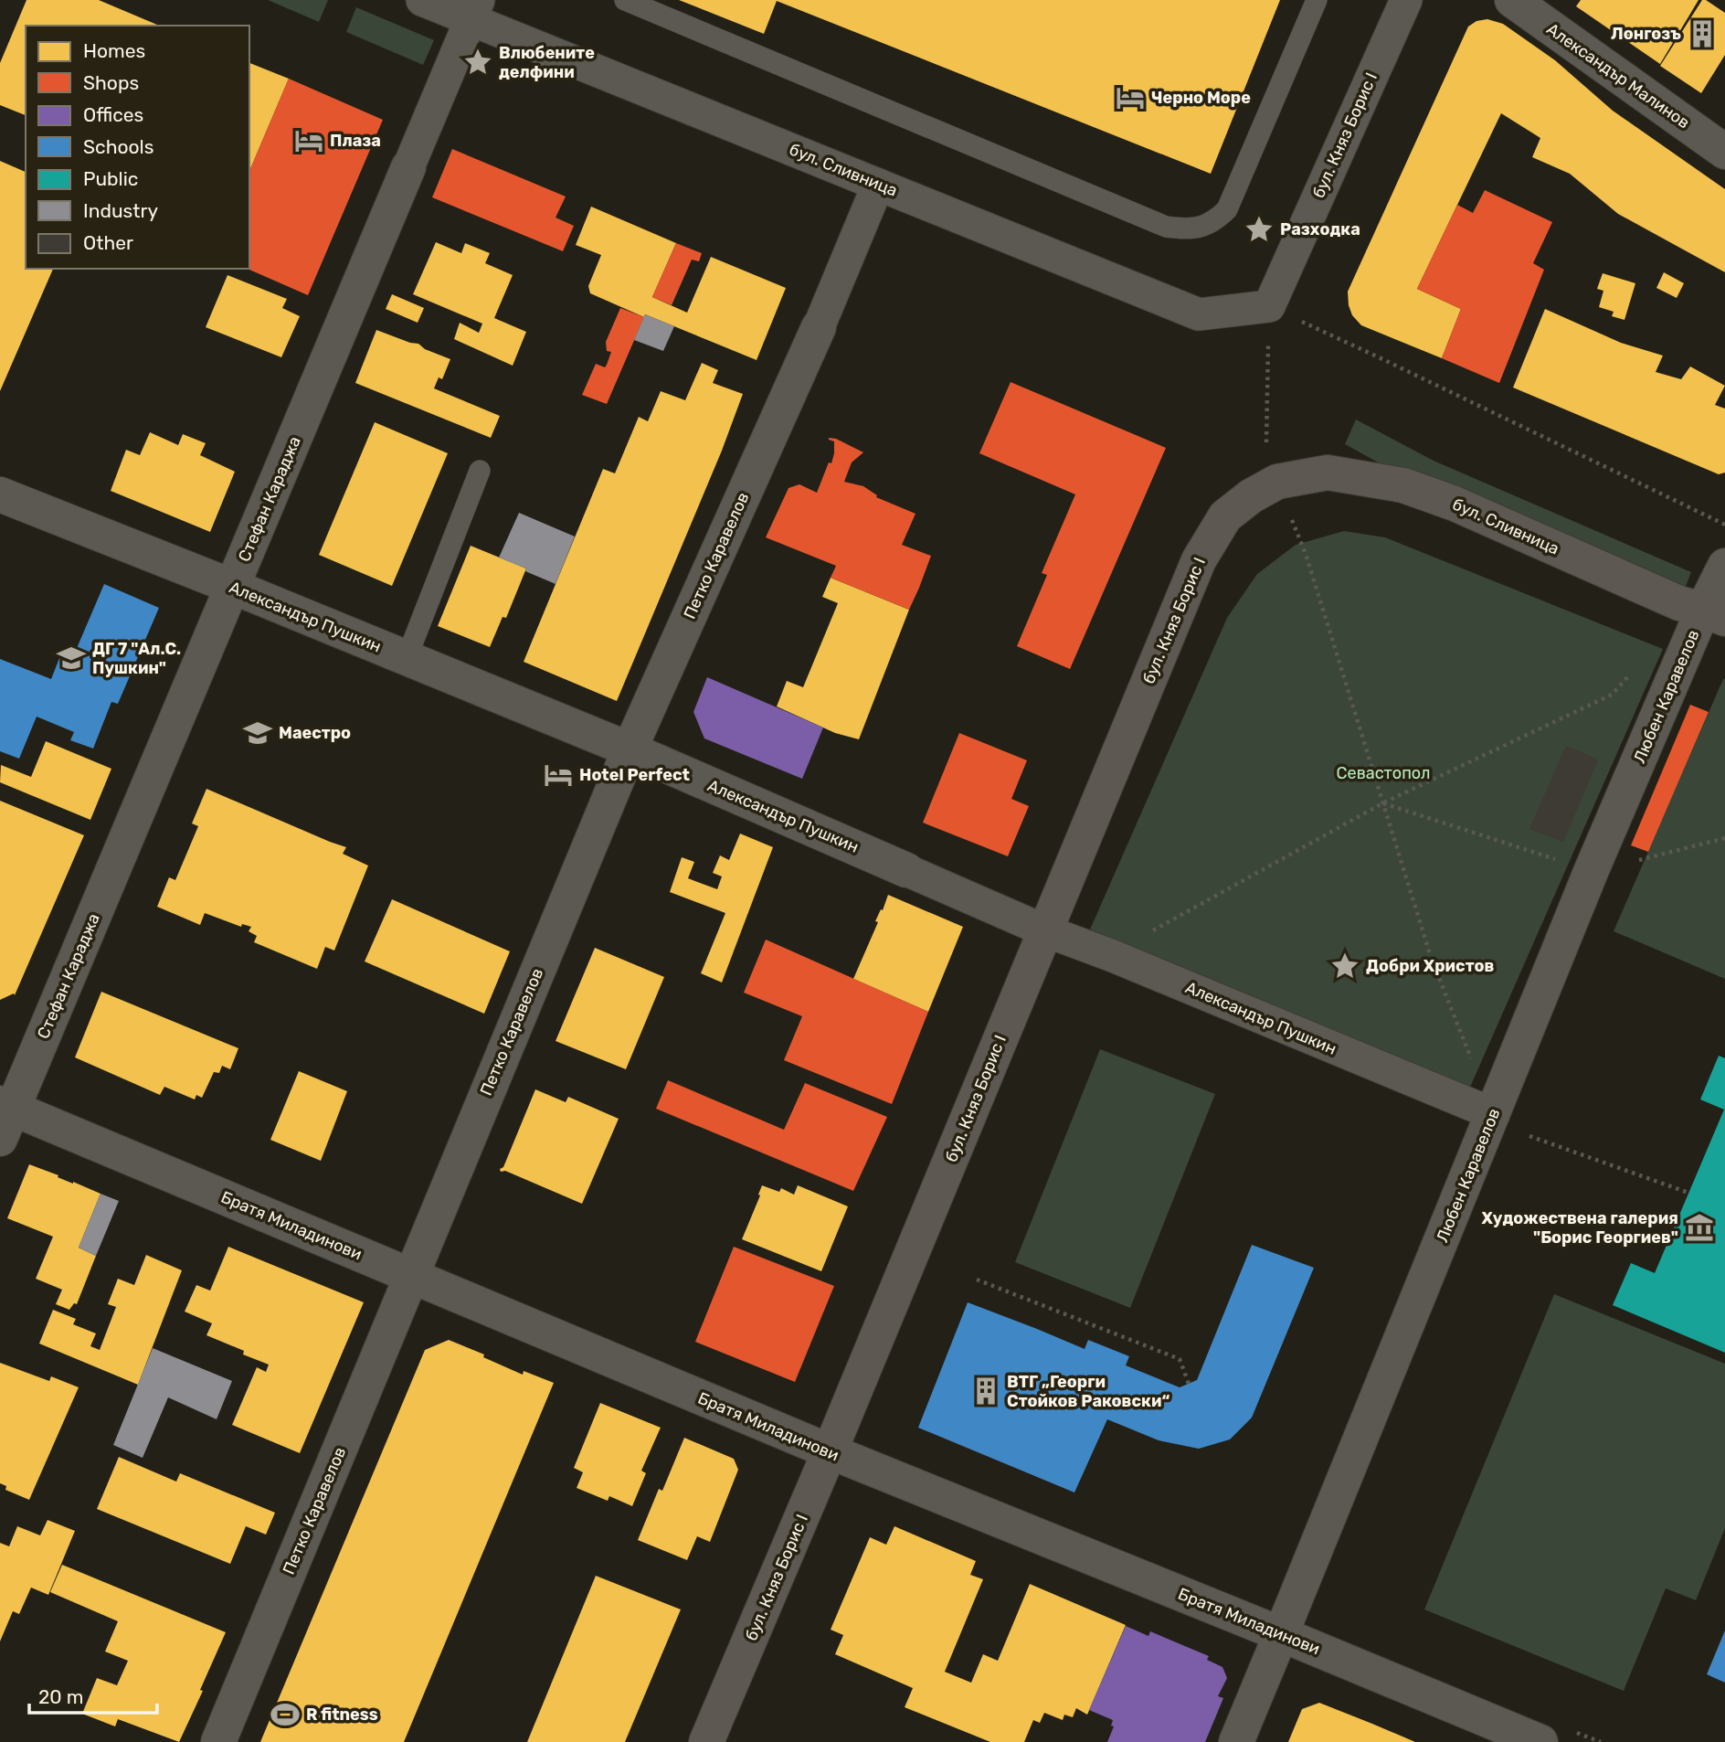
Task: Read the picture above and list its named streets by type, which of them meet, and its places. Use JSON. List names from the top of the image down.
{
  "streets": {
    "main road": ["бул. Княз Борис I", "бул. Сливница"],
    "street": [
      "Александър Малинов",
      "Стефан Караджа",
      "Петко Каравелов",
      "Александър Пушкин",
      "Любен Каравелов",
      "Братя Миладинови"
    ]
  },
  "crossings": [
    ["бул. Княз Борис I", "бул. Сливница"],
    ["бул. Княз Борис I", "Александър Пушкин"],
    ["бул. Княз Борис I", "Братя Миладинови"],
    ["бул. Сливница", "Стефан Караджа"],
    ["бул. Сливница", "Любен Каравелов"],
    ["Стефан Караджа", "Александър Пушкин"],
    ["Стефан Караджа", "Братя Миладинови"],
    ["Петко Каравелов", "Александър Пушкин"],
    ["Петко Каравелов", "Братя Миладинови"],
    ["Александър Пушкин", "Любен Каравелов"],
    ["Любен Каравелов", "Братя Миладинови"]
  ],
  "parks": ["Севастопол"],
  "places": {
    "building": ["Лонгозъ", "ВТГ „Георги Стойков Раковски“"],
    "place": ["Влюбените делфини", "Разходка", "Добри Христов"],
    "hotel": ["Черно Море", "Плаза", "Hotel Perfect"],
    "school or university": ["ДГ 7 \"Ал.С. Пушкин\"", "Маестро"],
    "museum": ["Художествена галерия \"Борис Георгиев\""],
    "sports": ["R fitness"]
  },
  "legend": [
    "Homes",
    "Shops",
    "Offices",
    "Schools",
    "Public",
    "Industry",
    "Other"
  ],
  "scale_bar": "20 m"
}
